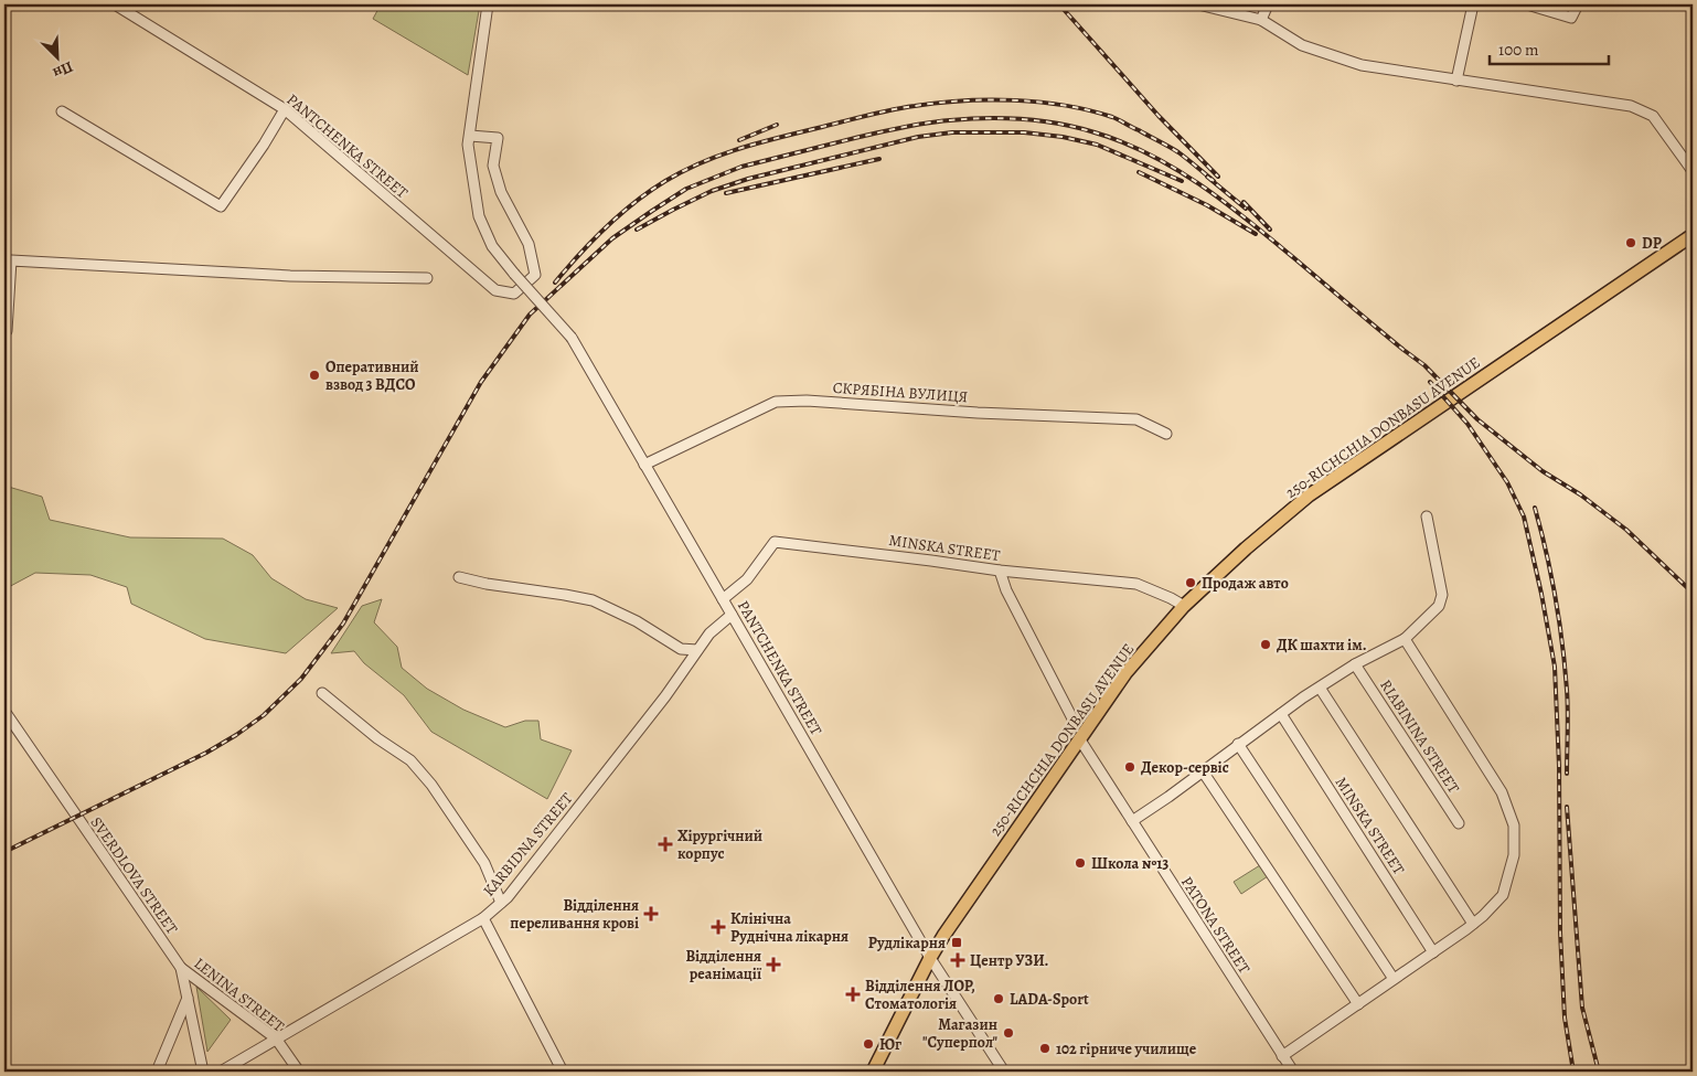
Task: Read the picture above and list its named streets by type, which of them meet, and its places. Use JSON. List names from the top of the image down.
{
  "streets": {
    "main road": ["250-RICHCHIA DONBASU AVENUE"],
    "street": [
      "PANTCHENKA STREET",
      "СКРЯБІНА ВУЛИЦЯ",
      "MINSKA STREET",
      "RIABININA STREET",
      "KARBIDNA STREET",
      "SVERDLOVA STREET",
      "PATONA STREET",
      "LENINA STREET"
    ]
  },
  "crossings": [
    ["PANTCHENKA STREET", "СКРЯБІНА ВУЛИЦЯ"],
    ["PANTCHENKA STREET", "250-RICHCHIA DONBASU AVENUE"],
    ["PANTCHENKA STREET", "MINSKA STREET"],
    ["PANTCHENKA STREET", "KARBIDNA STREET"],
    ["250-RICHCHIA DONBASU AVENUE", "MINSKA STREET"],
    ["250-RICHCHIA DONBASU AVENUE", "PATONA STREET"],
    ["KARBIDNA STREET", "LENINA STREET"],
    ["SVERDLOVA STREET", "LENINA STREET"]
  ],
  "places": {
    "other": [
      "DP",
      "Оперативний взвод 3 ВДСО",
      "Продаж авто",
      "ДК шахти ім.",
      "Декор-сервіс",
      "Школа №13",
      "LADA-Sport",
      "Магазин \"Суперпол\"",
      "Юг",
      "102 гірниче училище"
    ],
    "health": [
      "Хірургічний корпус",
      "Відділення переливання крові",
      "Клінічна Руднічна лікарня",
      "Центр УЗИ.",
      "Відділення реанімації",
      "Відділення ЛОР, Стоматологія"
    ],
    "transit": ["Рудлікарня"]
  },
  "scale_bar": "100 m",
  "north": "bottom right"
}
